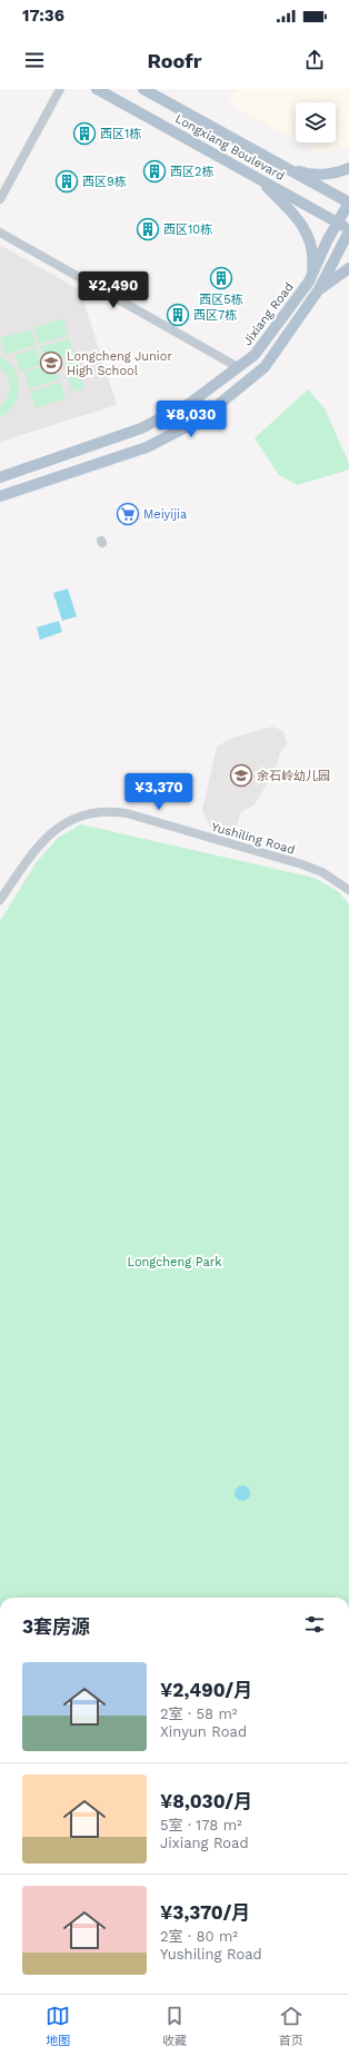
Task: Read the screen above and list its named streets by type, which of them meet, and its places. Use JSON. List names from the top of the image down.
{
  "streets": {
    "main road": ["Longxiang Boulevard", "Jixiang Road"],
    "street": ["Yushiling Road"]
  },
  "crossings": [
    ["Longxiang Boulevard", "Jixiang Road"]
  ],
  "parks": ["Longcheng Park"],
  "places": {
    "building": [
      "西区1栋",
      "西区2栋",
      "西区9栋",
      "西区10栋",
      "西区5栋",
      "西区7栋"
    ],
    "school or university": ["Longcheng Junior High School", "余石岭幼儿园"],
    "supermarket": ["Meiyijia"]
  },
  "page": {
    "status": "17:36",
    "header": "Roofr",
    "price": ["¥2,490", "¥8,030", "¥3,370"],
    "heading": "3套房源",
    "list": [
      {
        "name": "¥2,490/月",
        "note": "2室 · 58 m² · Xinyun Road"
      },
      {
        "name": "¥8,030/月",
        "note": "5室 · 178 m² · Jixiang Road"
      },
      {
        "name": "¥3,370/月",
        "note": "2室 · 80 m² · Yushiling Road"
      }
    ],
    "tabs": ["地图", "收藏", "首页"]
  }
}
